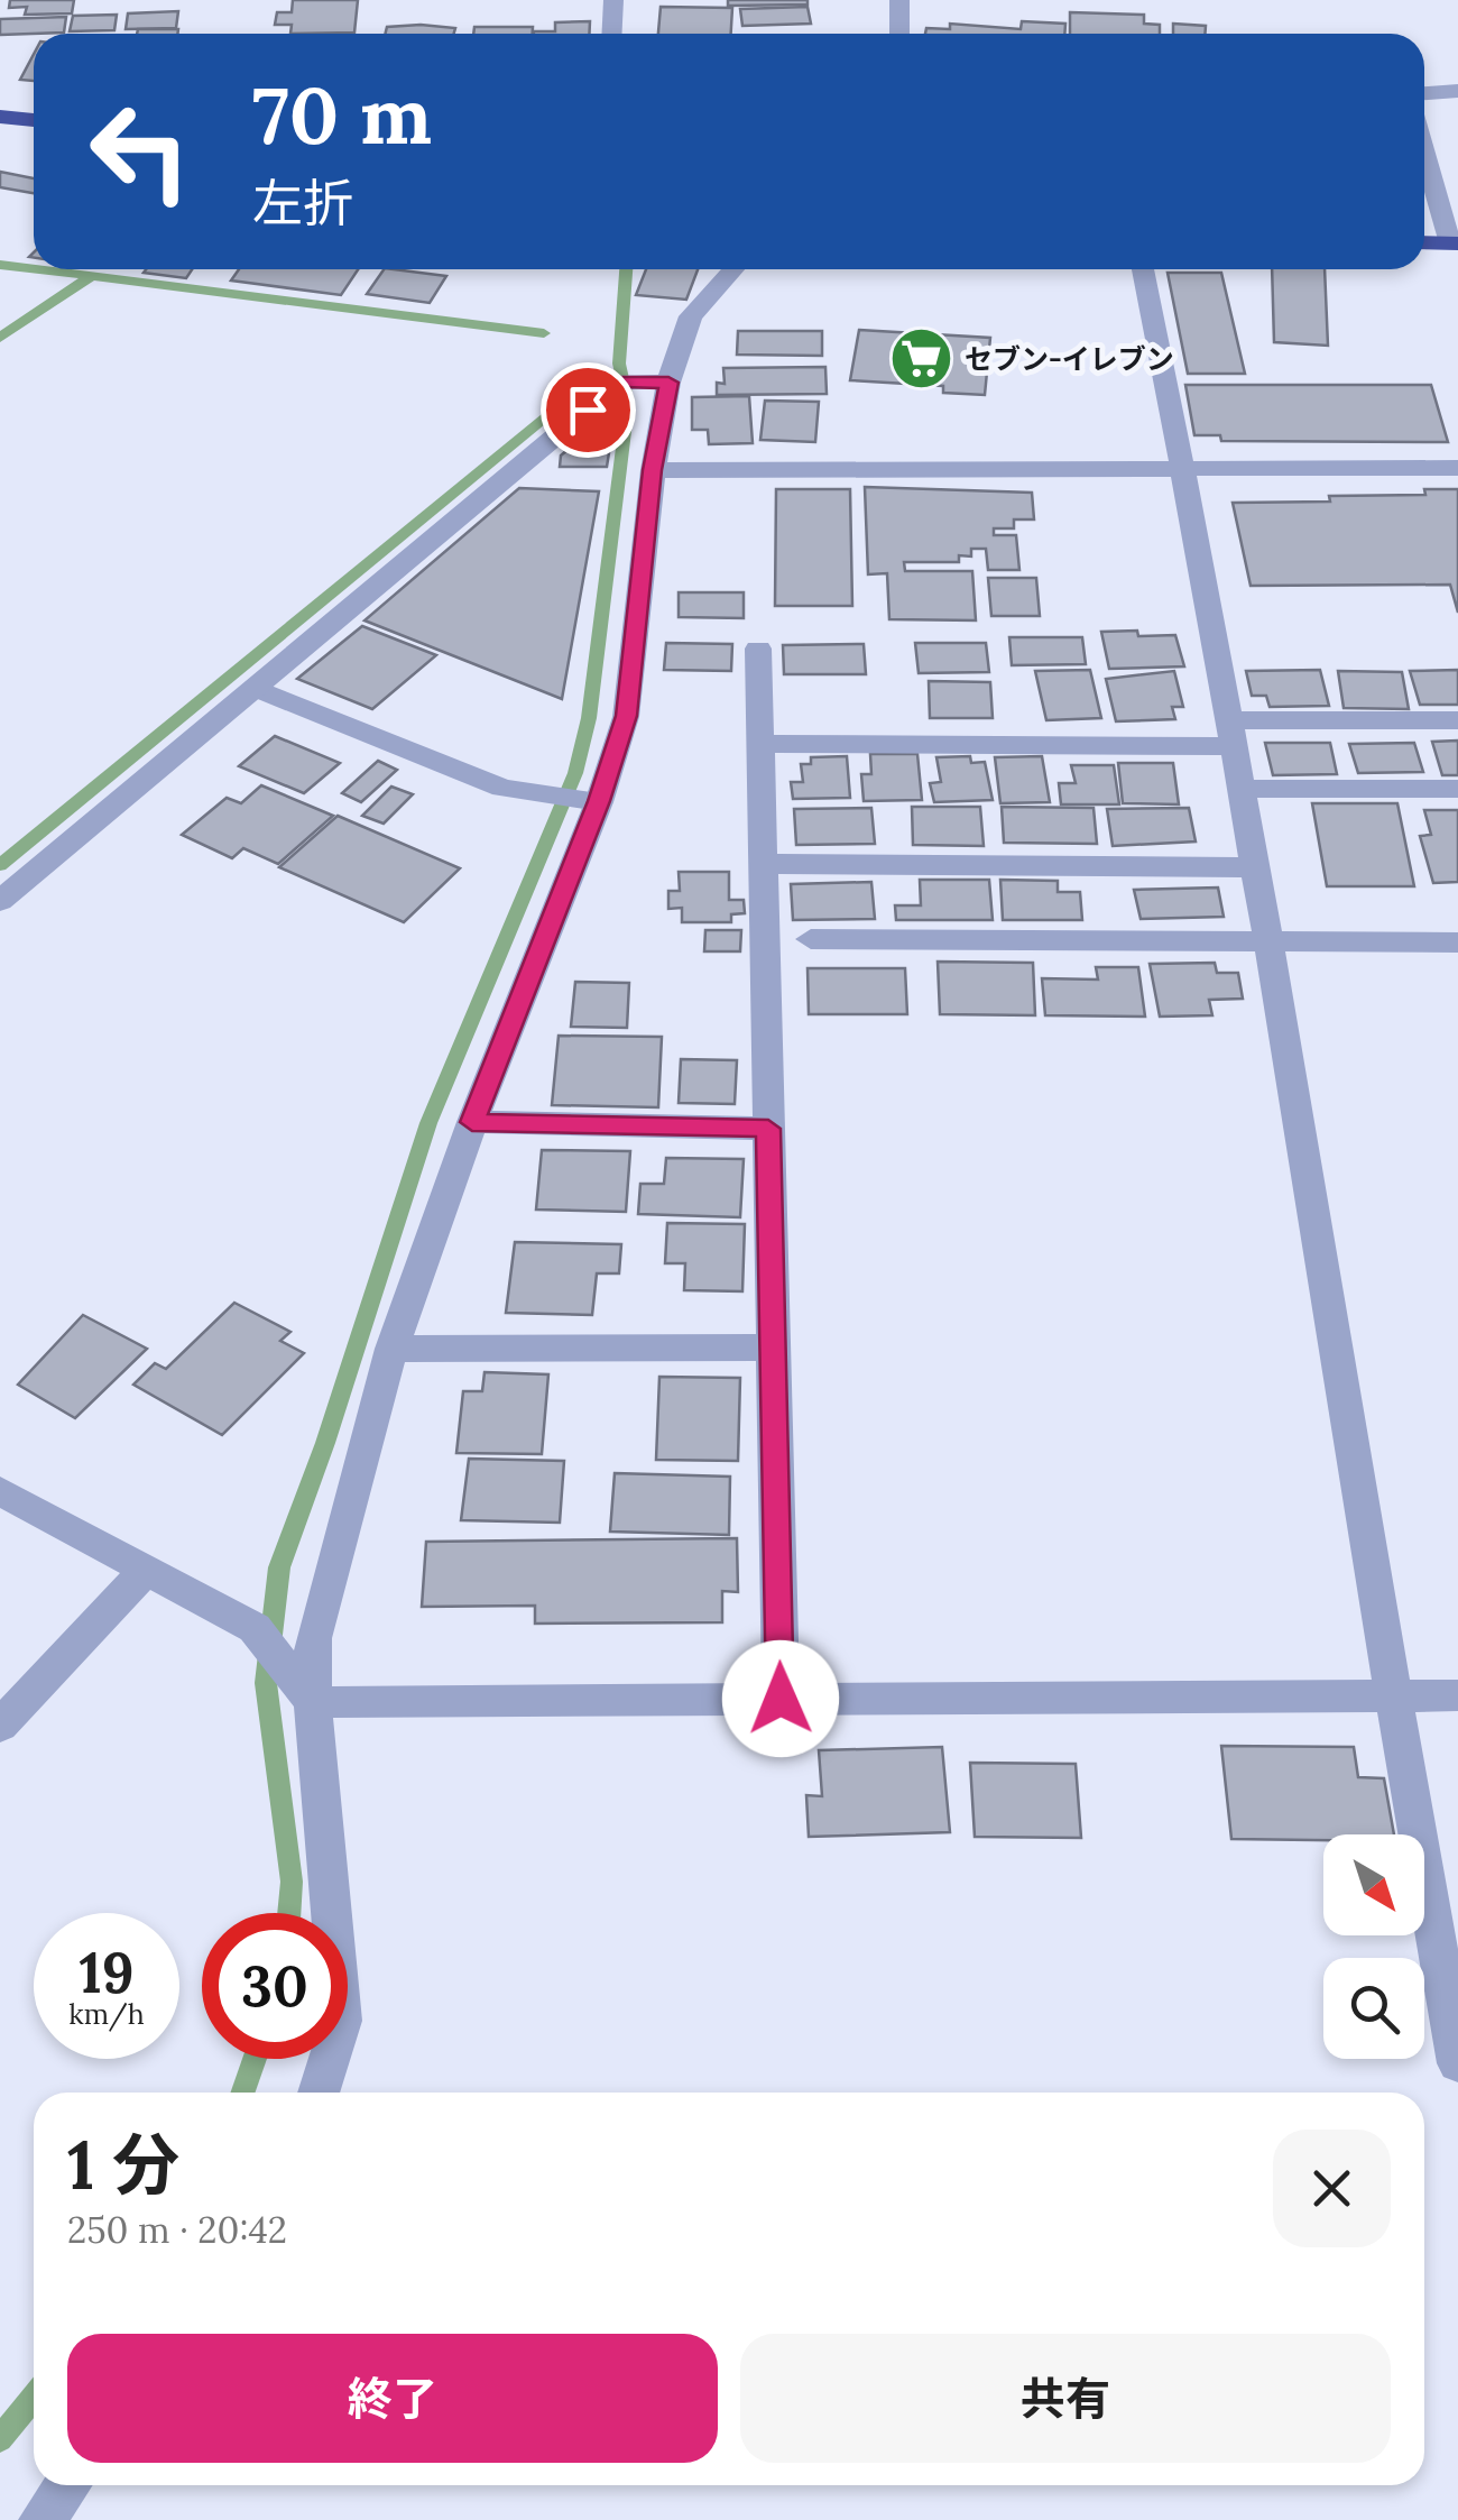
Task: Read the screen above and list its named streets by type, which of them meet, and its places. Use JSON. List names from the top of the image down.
{
  "places": {
    "supermarket": ["セブン-イレブン"]
  },
  "north": "bottom right",
  "page": {
    "turn": ["70 m", "左折"],
    "speed": "19 km/h",
    "limit": "30",
    "heading": ["1 分", "250 m · 20:42"],
    "buttons": ["終了", "共有"]
  }
}
